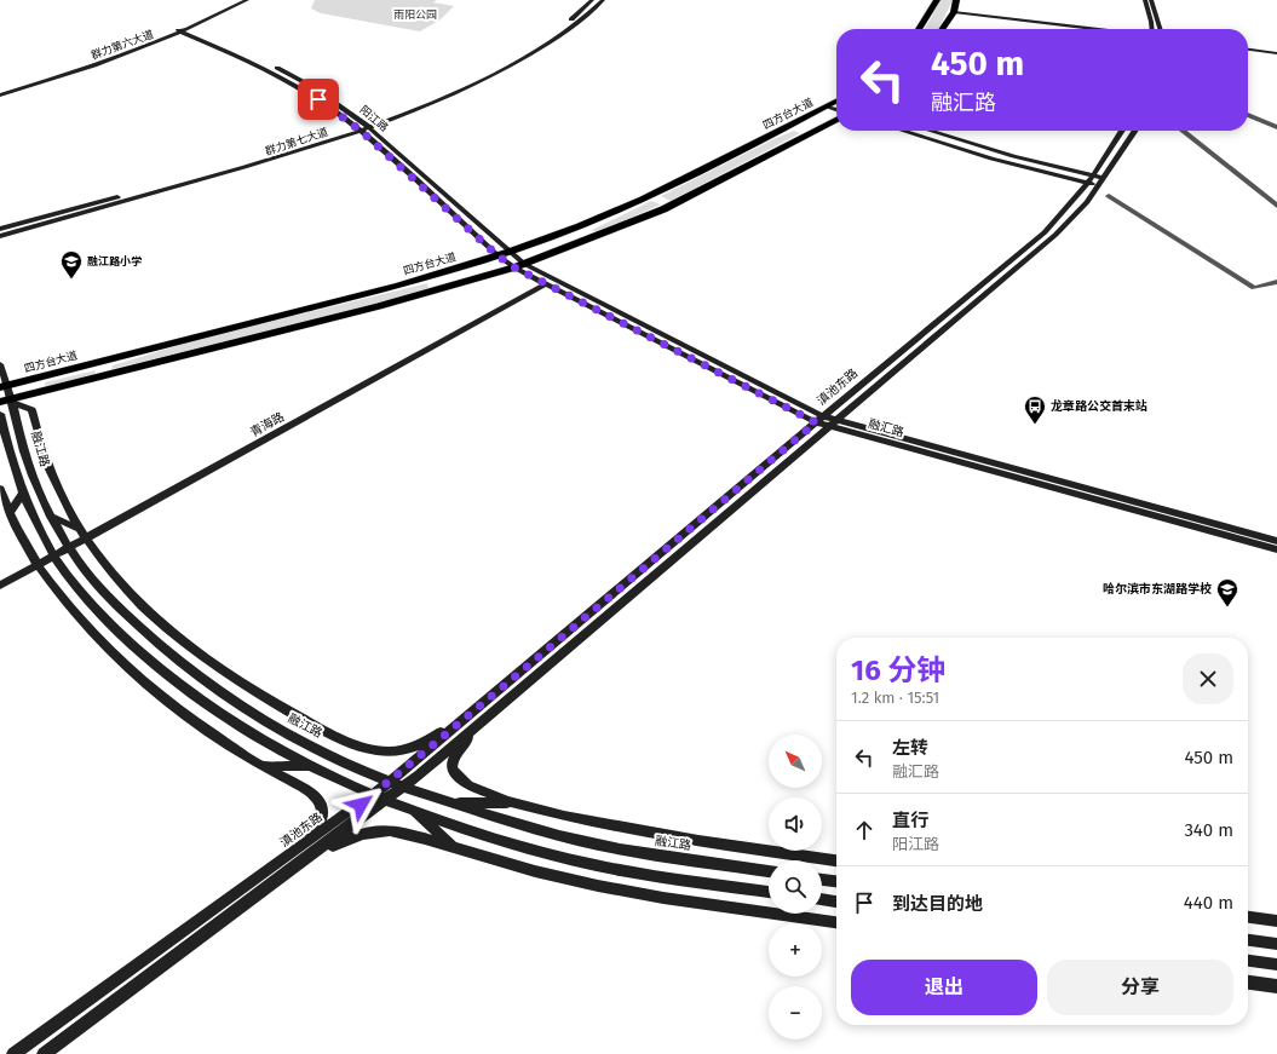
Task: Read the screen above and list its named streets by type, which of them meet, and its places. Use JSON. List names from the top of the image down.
{
  "streets": {
    "main road": ["四方台大道"],
    "street": [
      "群力第六大道",
      "阳江路",
      "群力第七大道",
      "滇池东路",
      "青海路",
      "融汇路",
      "融江路"
    ]
  },
  "crossings": [
    ["群力第六大道", "阳江路"],
    ["四方台大道", "阳江路"],
    ["四方台大道", "融江路"],
    ["阳江路", "群力第七大道"],
    ["阳江路", "融汇路"],
    ["滇池东路", "融汇路"],
    ["滇池东路", "融江路"],
    ["青海路", "融汇路"],
    ["青海路", "融江路"]
  ],
  "parks": ["雨阳公园"],
  "places": {
    "school or university": ["融江路小学", "哈尔滨市东湖路学校"],
    "bus stop": ["龙章路公交首末站"]
  },
  "north": "top left",
  "page": {
    "turn": ["450 m", "融汇路"],
    "heading": ["16 分钟", "1.2 km · 15:51"],
    "list": [
      {
        "name": "左转",
        "note": "融汇路",
        "value": "450 m"
      },
      {
        "name": "直行",
        "note": "阳江路",
        "value": "340 m"
      },
      {
        "name": "到达目的地",
        "value": "440 m"
      }
    ],
    "map_buttons": ["+", "−"],
    "buttons": ["退出", "分享"]
  }
}
